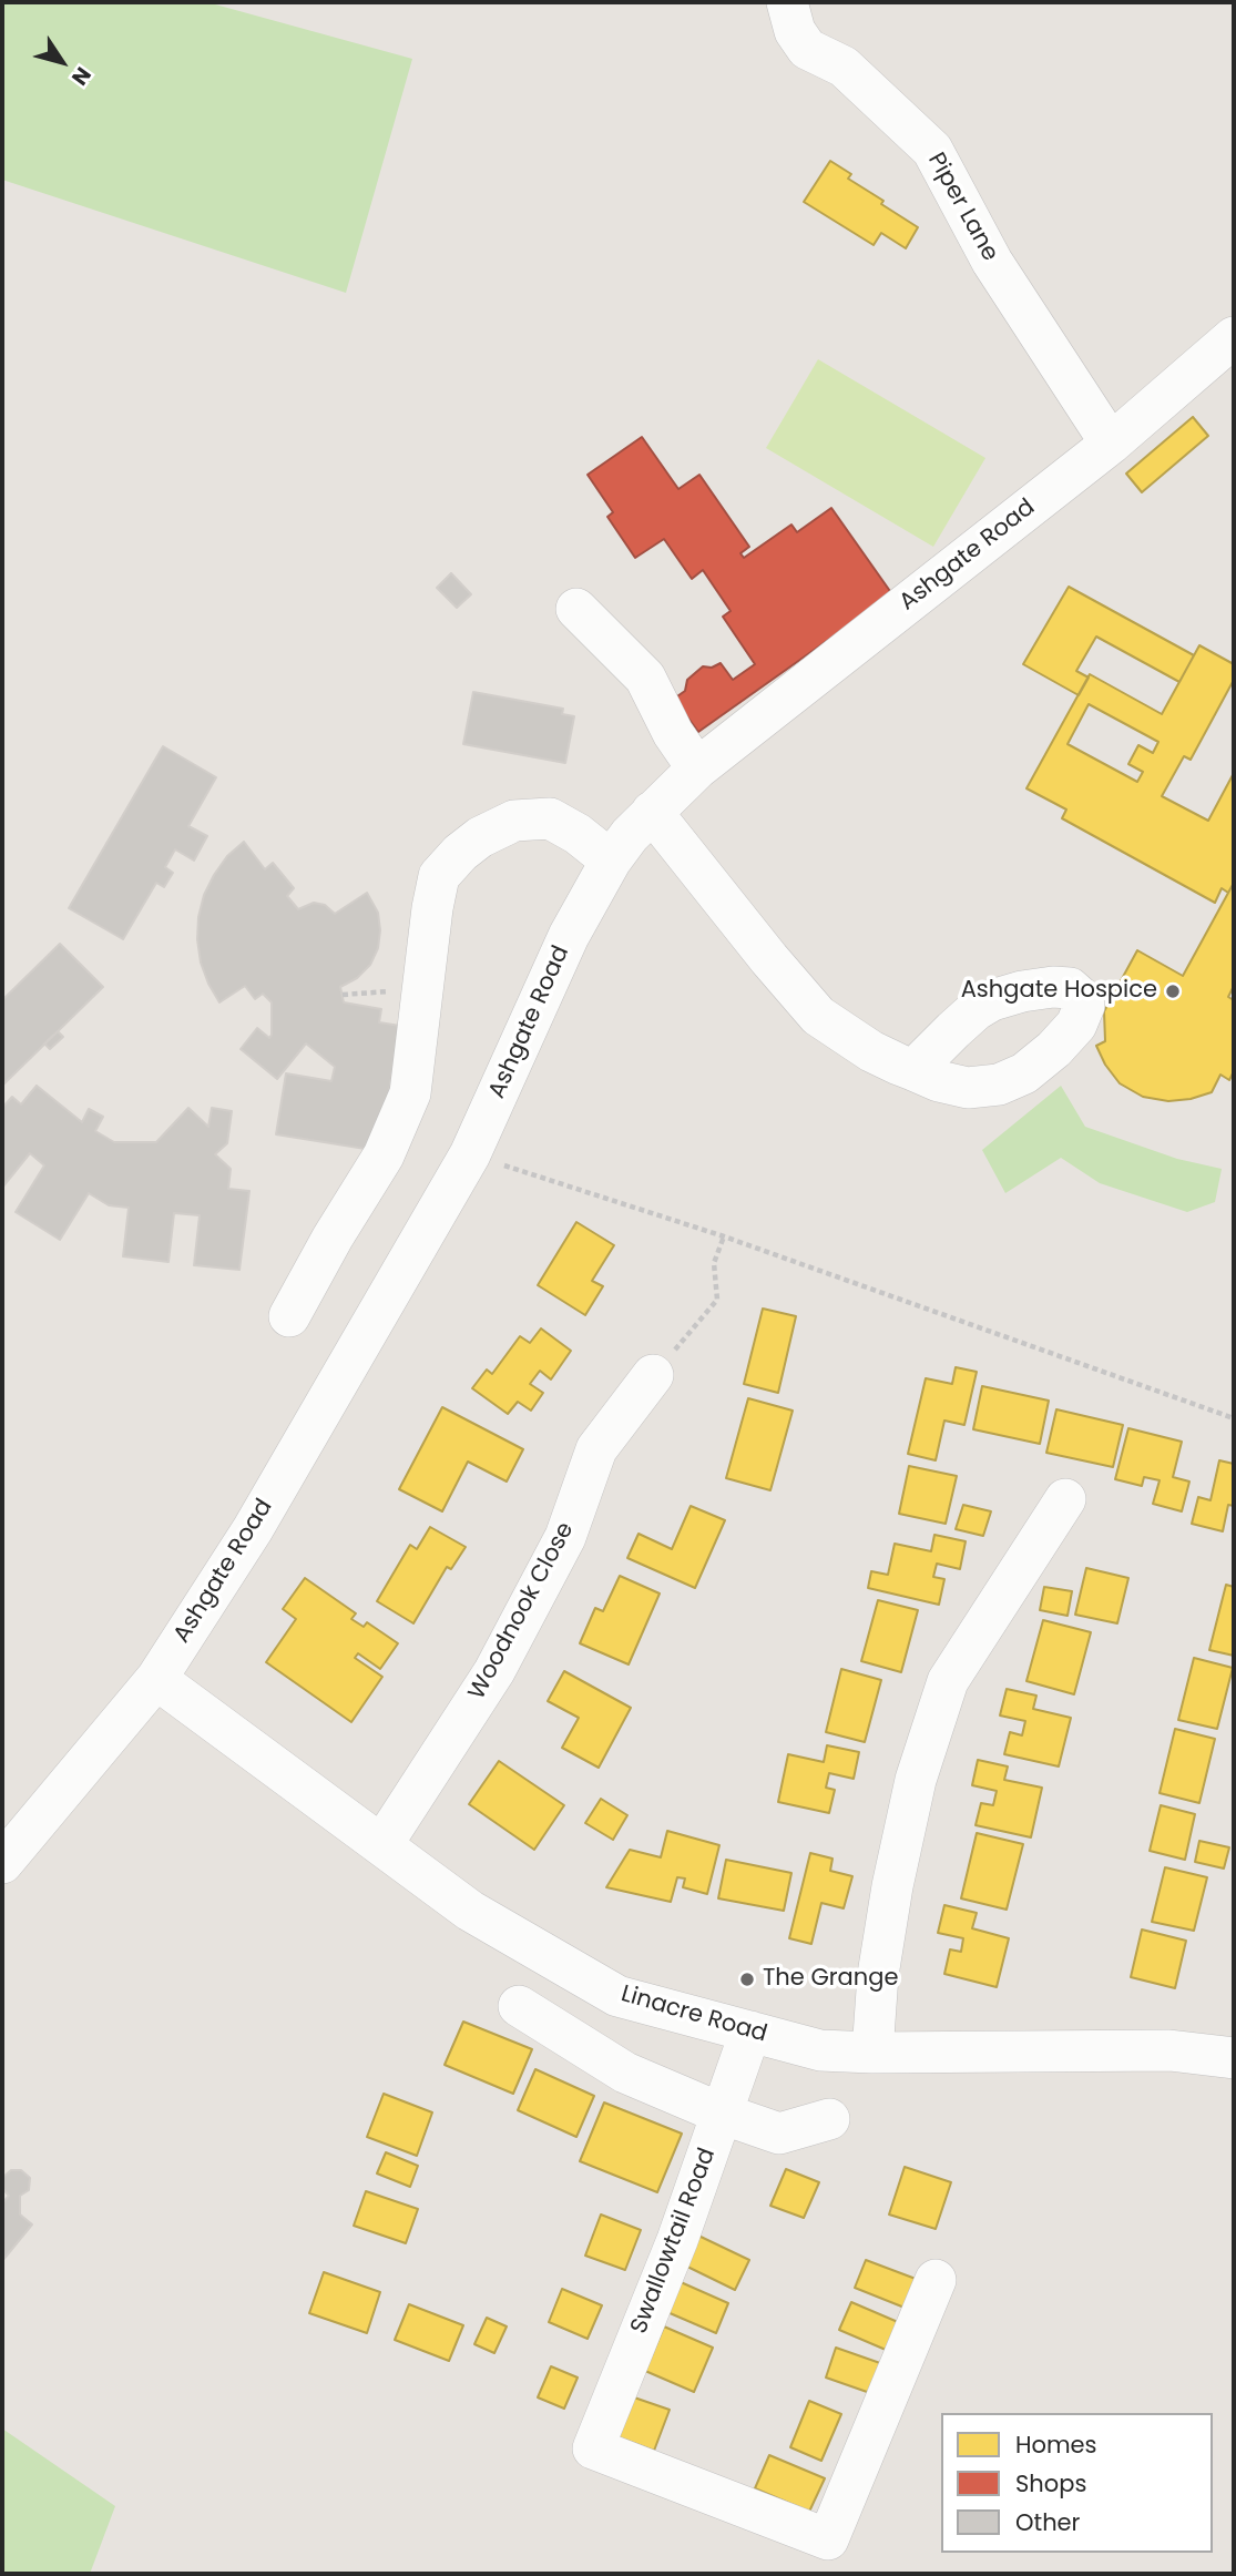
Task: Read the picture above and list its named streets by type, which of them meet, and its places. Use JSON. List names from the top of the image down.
{
  "streets": {
    "street": [
      "Piper Lane",
      "Ashgate Road",
      "Woodnook Close",
      "Linacre Road",
      "Swallowtail Road"
    ]
  },
  "crossings": [
    ["Piper Lane", "Ashgate Road"],
    ["Ashgate Road", "Linacre Road"],
    ["Woodnook Close", "Linacre Road"],
    ["Linacre Road", "Swallowtail Road"]
  ],
  "places": ["Ashgate Hospice", "The Grange"],
  "legend": ["Homes", "Shops", "Other"],
  "north": "bottom right"
}
